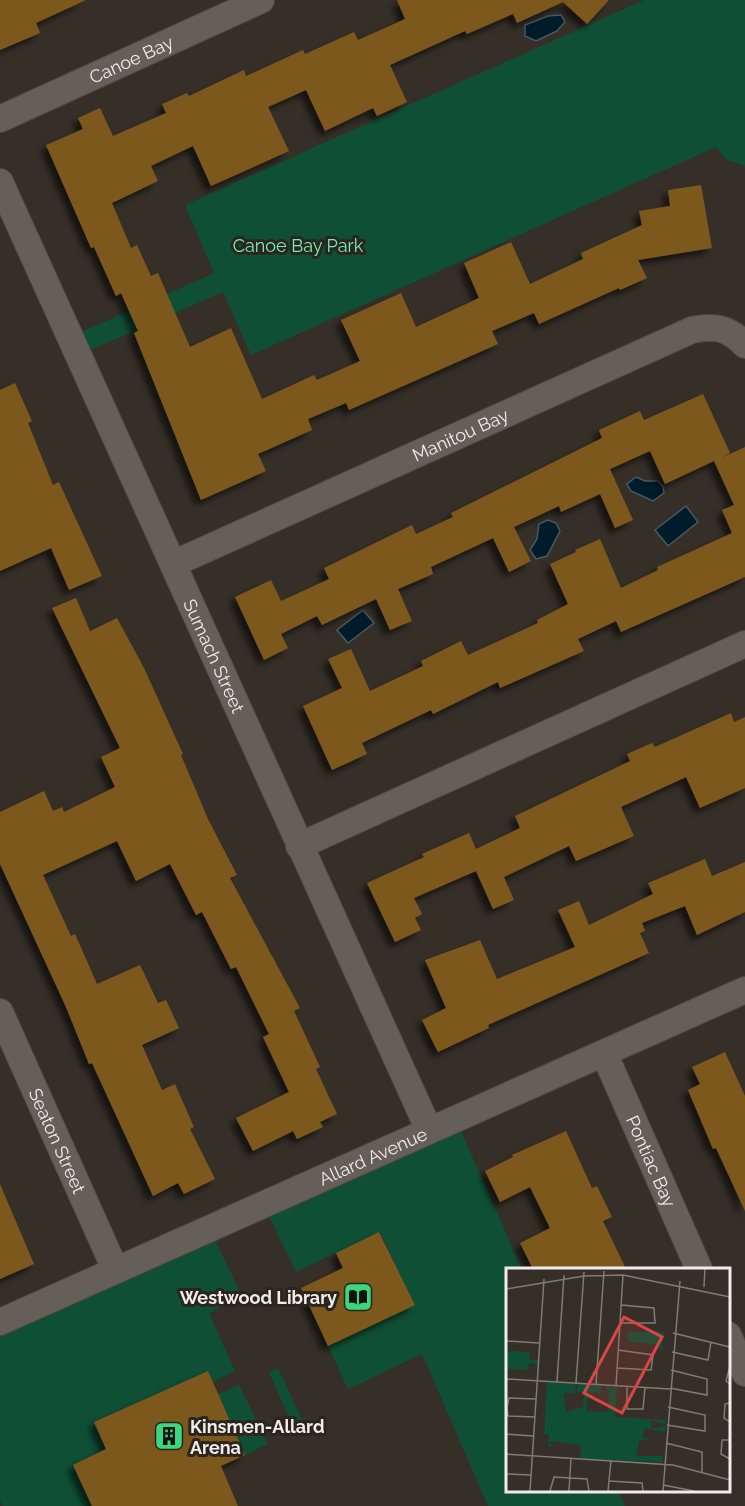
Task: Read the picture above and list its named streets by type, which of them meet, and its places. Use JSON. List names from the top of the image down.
{
  "streets": {
    "street": [
      "Canoe Bay",
      "Manitou Bay",
      "Sumach Street",
      "Seaton Street",
      "Allard Avenue",
      "Pontiac Bay"
    ]
  },
  "crossings": [
    ["Manitou Bay", "Sumach Street"],
    ["Sumach Street", "Allard Avenue"],
    ["Seaton Street", "Allard Avenue"],
    ["Allard Avenue", "Pontiac Bay"]
  ],
  "parks": ["Canoe Bay Park"],
  "places": {
    "library": ["Westwood Library"],
    "building": ["Kinsmen-Allard Arena"]
  }
}
